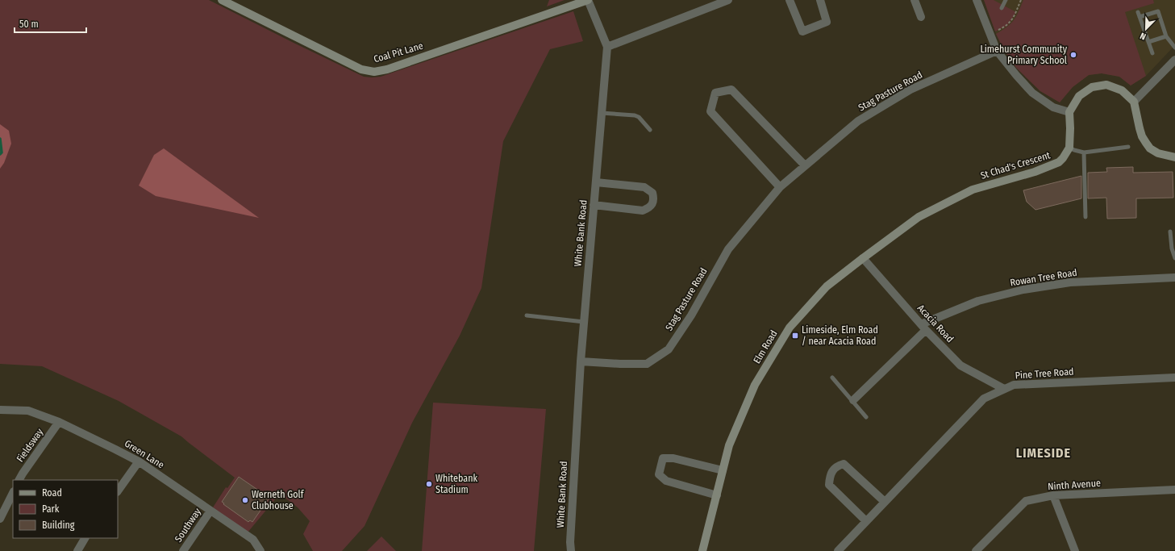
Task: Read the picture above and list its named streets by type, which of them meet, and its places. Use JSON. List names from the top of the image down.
{
  "streets": {
    "street": [
      "Coal Pit Lane",
      "Stag Pasture Road",
      "St Chad's Crescent",
      "White Bank Road",
      "Rowan Tree Road",
      "Acacia Road",
      "Elm Road",
      "Pine Tree Road",
      "Fieldsway",
      "Green Lane",
      "Ninth Avenue",
      "Southway"
    ]
  },
  "crossings": [
    ["Stag Pasture Road", "White Bank Road"],
    ["St Chad's Crescent", "Acacia Road"],
    ["St Chad's Crescent", "Elm Road"],
    ["Rowan Tree Road", "Acacia Road"],
    ["Acacia Road", "Elm Road"],
    ["Acacia Road", "Pine Tree Road"],
    ["Fieldsway", "Green Lane"],
    ["Green Lane", "Southway"]
  ],
  "districts": ["LIMESIDE"],
  "places": {
    "other": ["Limehurst Community Primary School", "Whitebank Stadium", "Werneth Golf Clubhouse"],
    "transit": ["Limeside, Elm Road / near Acacia Road"]
  },
  "legend": ["Road", "Park", "Building"],
  "scale_bar": "50 m",
  "north": "bottom left"
}
